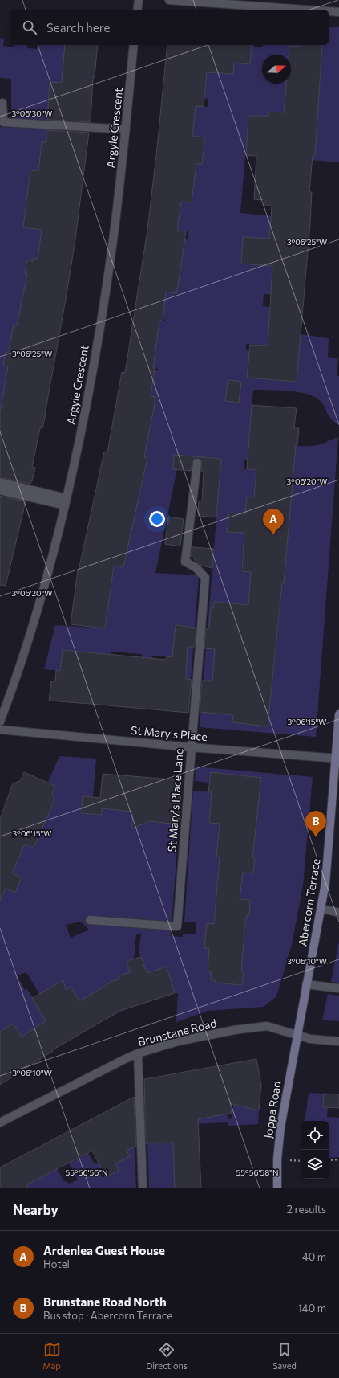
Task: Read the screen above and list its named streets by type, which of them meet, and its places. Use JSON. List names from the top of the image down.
{
  "streets": {
    "main road": ["Abercorn Terrace", "Joppa Road"],
    "street": [
      "Argyle Crescent",
      "St Mary's Place",
      "St Mary's Place Lane",
      "Brunstane Road"
    ]
  },
  "crossings": [
    ["St Mary's Place", "St Mary's Place Lane"],
    ["St Mary's Place", "Abercorn Terrace"],
    ["Abercorn Terrace", "Brunstane Road"],
    ["Abercorn Terrace", "Joppa Road"],
    ["Brunstane Road", "Joppa Road"]
  ],
  "north": "right",
  "page": {
    "search": "Search here",
    "pins": ["A", "B"],
    "heading": ["Nearby", "2 results"],
    "list": [
      {
        "mark": "A",
        "name": "Ardenlea Guest House",
        "note": "Hotel",
        "value": "40 m"
      },
      {
        "mark": "B",
        "name": "Brunstane Road North",
        "note": "Bus stop · Abercorn Terrace",
        "value": "140 m"
      }
    ],
    "nav": ["Map", "Directions", "Saved"]
  },
  "coordinates": [
    "3°06'30\"W",
    "3°06'25\"W",
    "3°06'20\"W",
    "3°06'15\"W",
    "3°06'10\"W",
    "55°56'56\"N",
    "55°56'58\"N"
  ]
}
